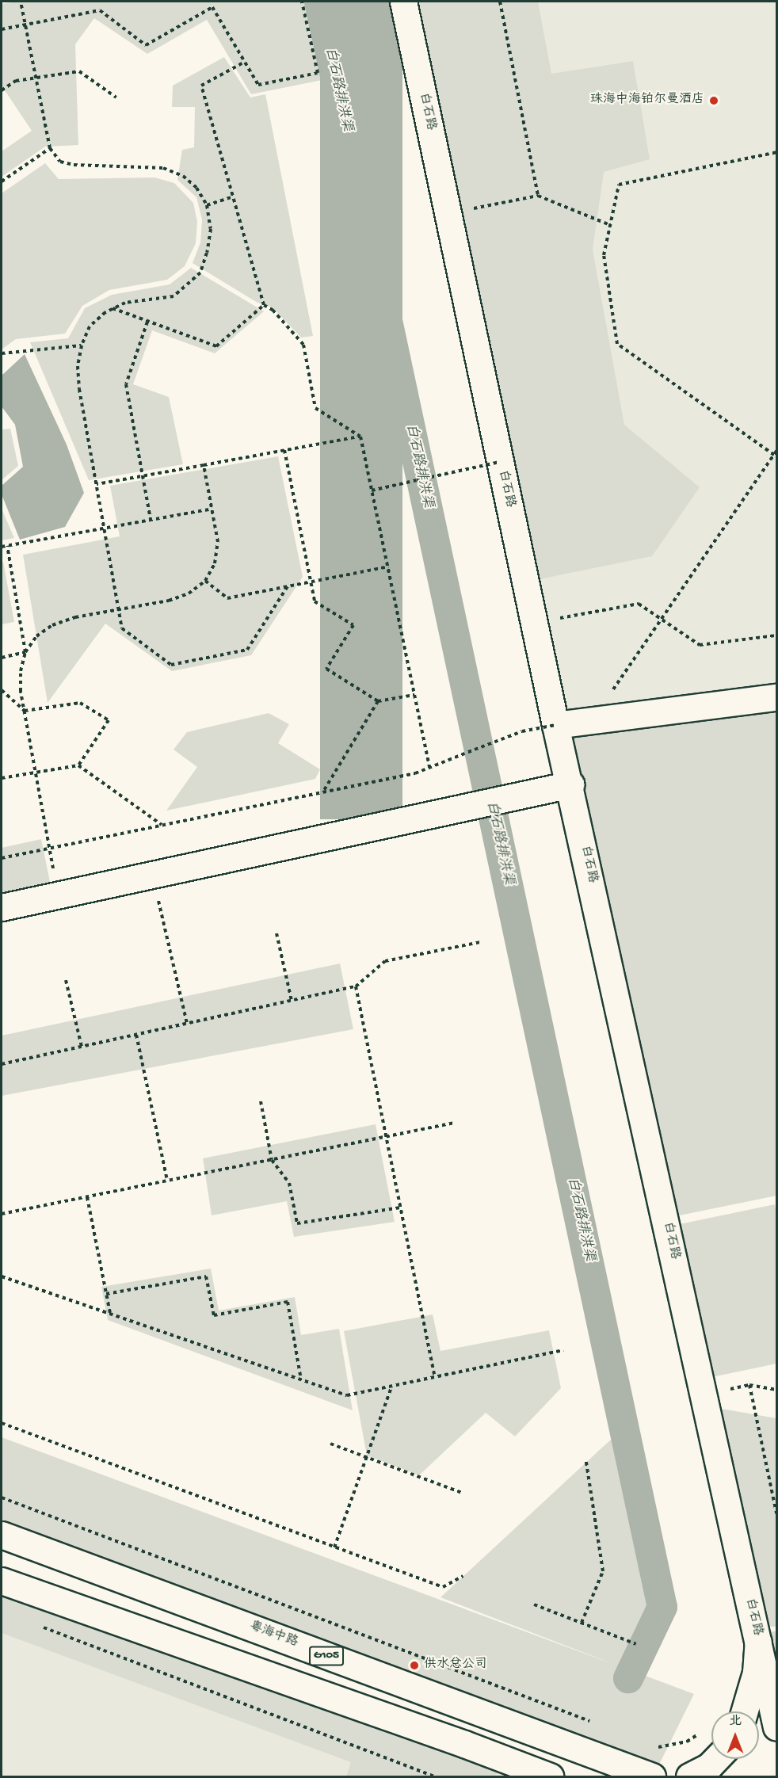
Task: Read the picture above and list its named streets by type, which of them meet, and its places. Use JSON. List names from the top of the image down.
{
  "streets": {
    "main road": ["白石路", "粤海中路", "G105"]
  },
  "water": ["白石路排洪渠"],
  "places": ["珠海中海铂尔曼酒店", "供水总公司"],
  "north": "top"
}
